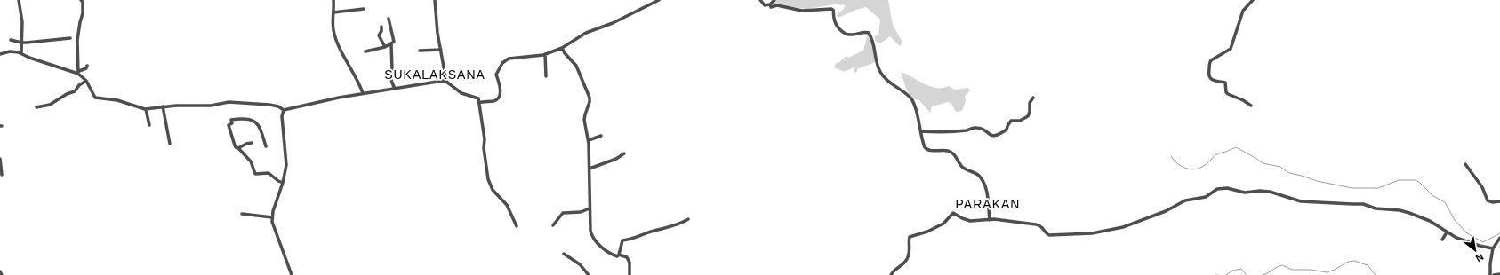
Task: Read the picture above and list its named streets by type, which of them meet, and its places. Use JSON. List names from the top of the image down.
{
  "districts": ["SUKALAKSANA", "PARAKAN"],
  "north": "bottom right"
}
